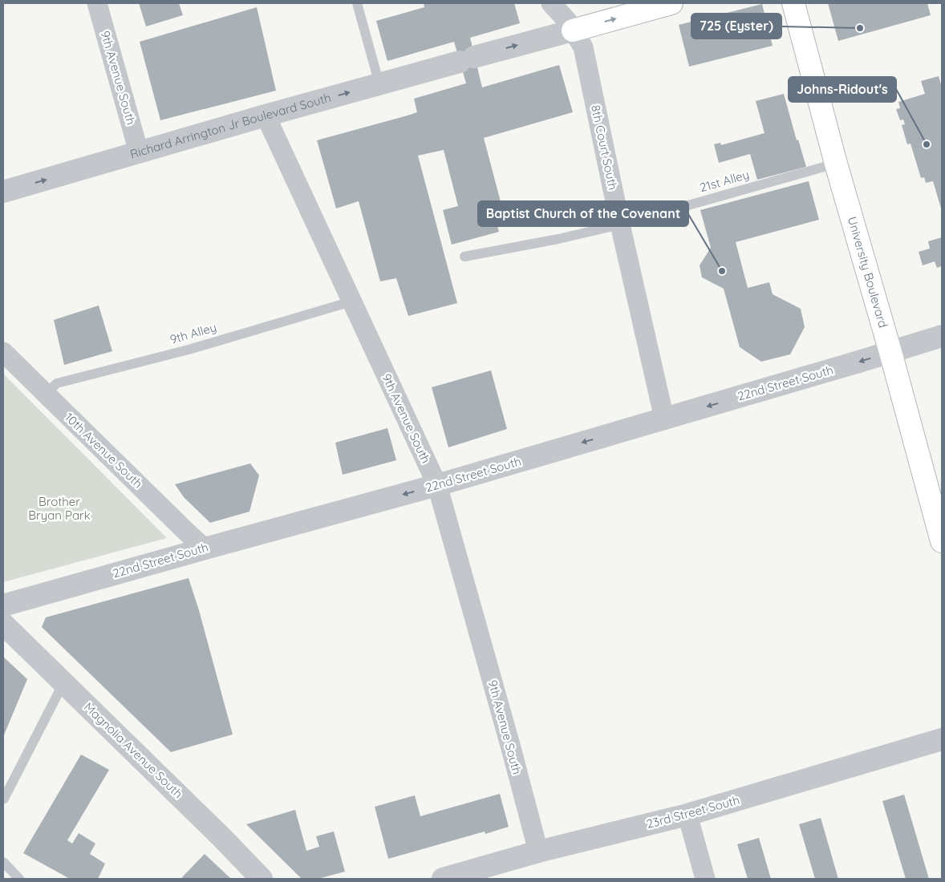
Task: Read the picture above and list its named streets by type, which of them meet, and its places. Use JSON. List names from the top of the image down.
{
  "streets": {
    "main road": ["Richard Arrington Jr Boulevard South", "University Boulevard"],
    "street": [
      "9th Avenue South",
      "8th Court South",
      "22nd Street South",
      "10th Avenue South",
      "Magnolia Avenue South",
      "23rd Street South"
    ],
    "lane": ["21st Alley", "9th Alley"]
  },
  "crossings": [
    ["9th Avenue South", "Richard Arrington Jr Boulevard South"],
    ["9th Avenue South", "9th Alley"],
    ["9th Avenue South", "22nd Street South"],
    ["9th Avenue South", "23rd Street South"],
    ["Richard Arrington Jr Boulevard South", "8th Court South"],
    ["8th Court South", "21st Alley"],
    ["8th Court South", "22nd Street South"],
    ["21st Alley", "University Boulevard"],
    ["University Boulevard", "22nd Street South"],
    ["9th Alley", "10th Avenue South"],
    ["22nd Street South", "10th Avenue South"]
  ],
  "one_way": ["Richard Arrington Jr Boulevard South", "22nd Street South"],
  "parks": ["Brother Bryan Park"],
  "places": ["725 (Eyster)", "Johns-Ridout's", "Baptist Church of the Covenant"]
}
